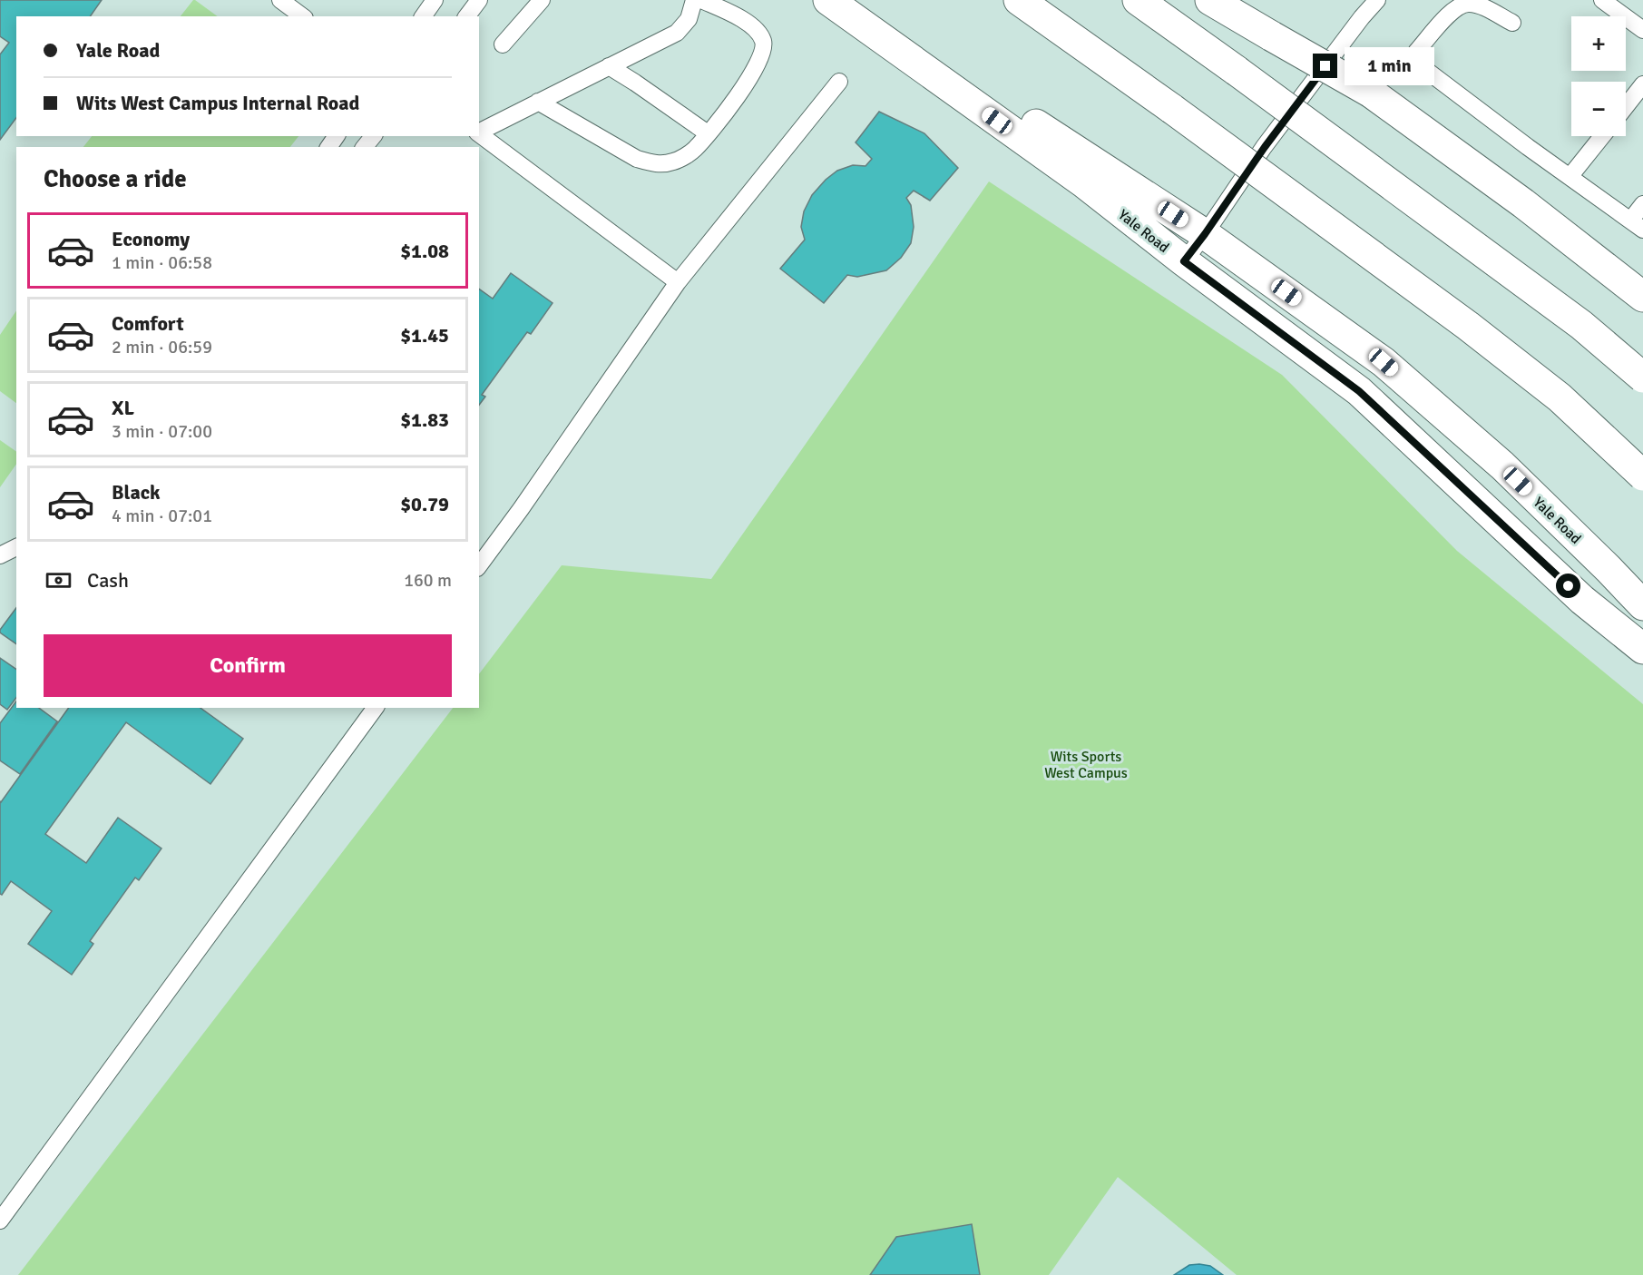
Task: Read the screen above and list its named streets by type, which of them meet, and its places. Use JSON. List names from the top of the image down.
{
  "streets": {
    "main road": ["Yale Road"]
  },
  "parks": ["Wits Sports West Campus"],
  "page": {
    "map_buttons": ["+", "−"],
    "banner": ["Yale Road", "Wits West Campus Internal Road"],
    "bubble": "1 min",
    "heading": "Choose a ride",
    "list": [
      {
        "name": "Economy",
        "note": "1 min · 06:58",
        "value": "$1.08"
      },
      {
        "name": "Comfort",
        "note": "2 min · 06:59",
        "value": "$1.45"
      },
      {
        "name": "XL",
        "note": "3 min · 07:00",
        "value": "$1.83"
      },
      {
        "name": "Black",
        "note": "4 min · 07:01",
        "value": "$0.79"
      }
    ],
    "pay": ["Cash", "160 m"],
    "buttons": "Confirm"
  }
}
